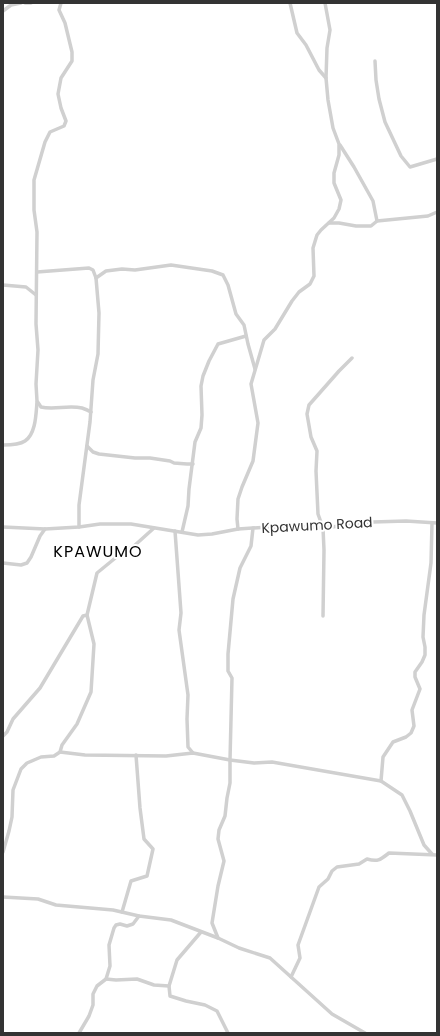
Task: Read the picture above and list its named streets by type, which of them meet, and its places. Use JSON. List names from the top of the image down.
{
  "streets": {
    "street": ["Kpawumo Road"]
  },
  "districts": ["KPAWUMO"]
}
